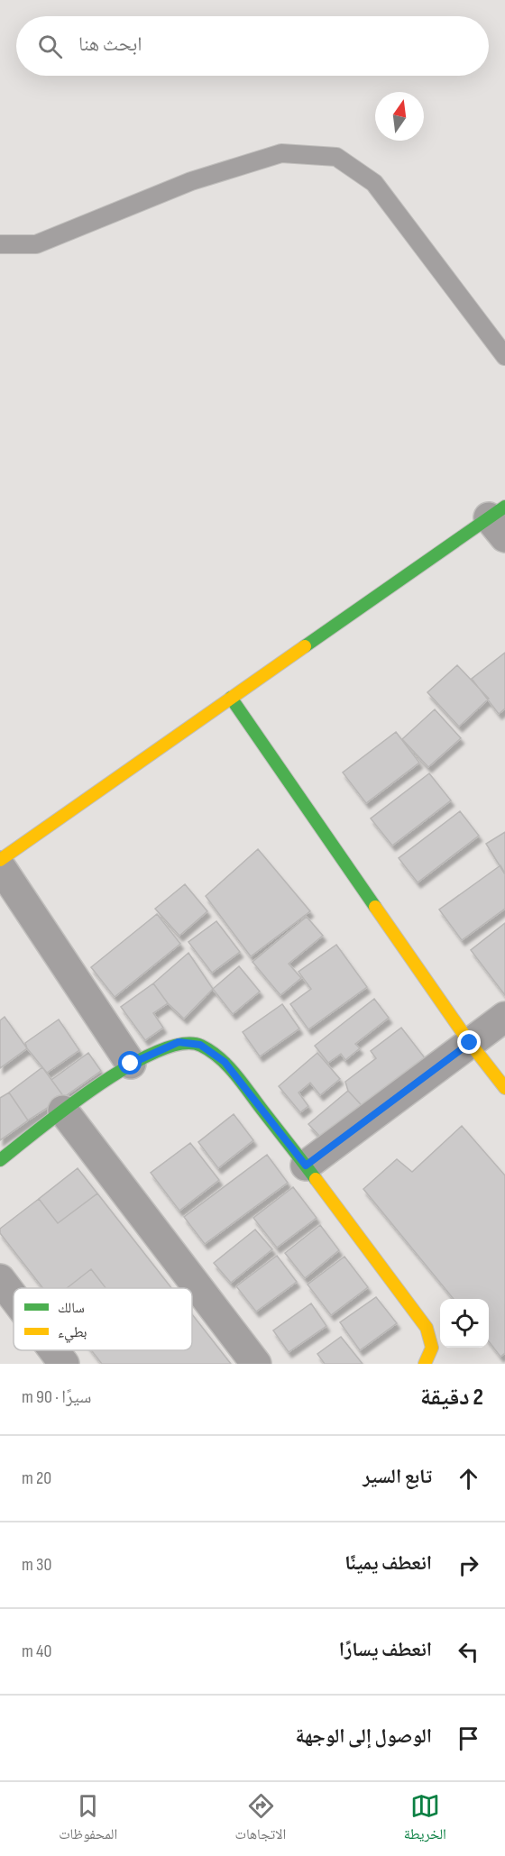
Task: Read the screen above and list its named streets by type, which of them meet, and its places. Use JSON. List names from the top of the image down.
{
  "legend": ["سالك", "بطيء"],
  "north": "top",
  "page": {
    "search": "ابحث هنا",
    "heading": ["2 دقيقة", "سيرًا · 90 m"],
    "list": [
      ["تابع السير", "20 m"],
      ["انعطف يمينًا", "30 m"],
      ["انعطف يسارًا", "40 m"],
      "الوصول إلى الوجهة"
    ],
    "nav": ["الخريطة", "الاتجاهات", "المحفوظات"]
  }
}
